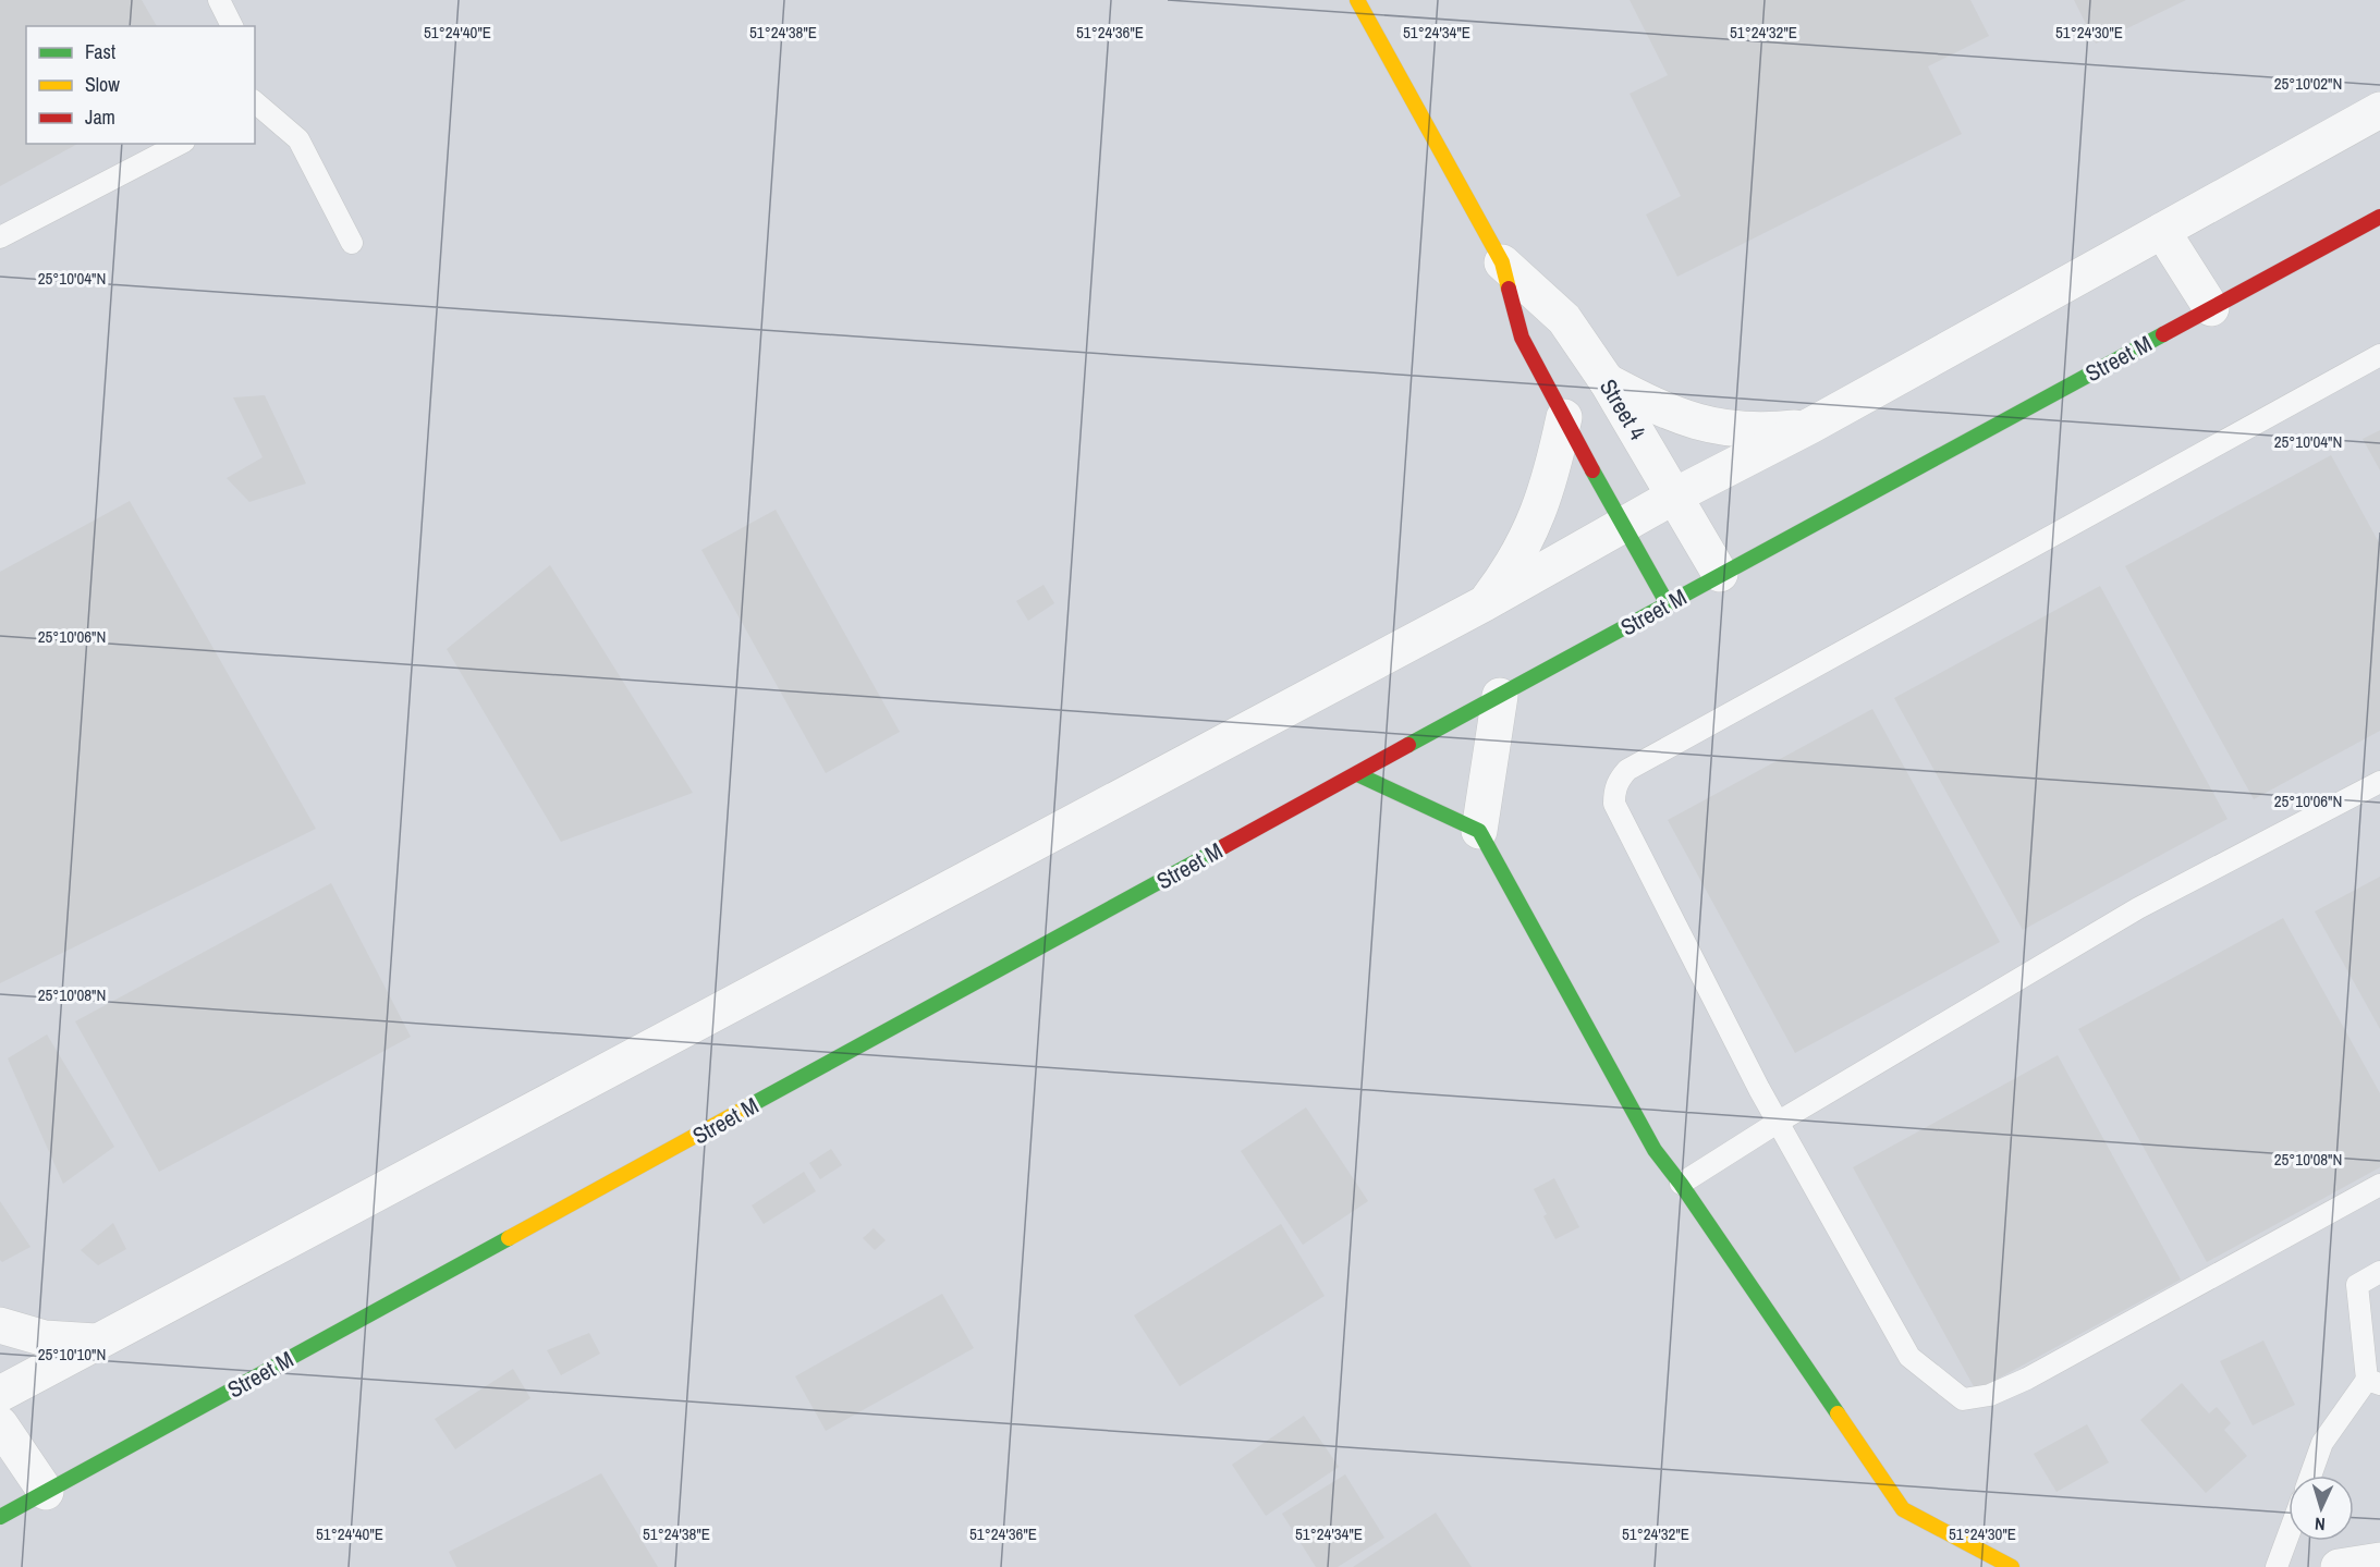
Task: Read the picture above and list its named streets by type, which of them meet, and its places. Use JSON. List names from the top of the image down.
{
  "streets": {
    "street": ["Street M", "Street 4"]
  },
  "crossings": [
    ["Street M", "Street 4"]
  ],
  "legend": ["Fast", "Slow", "Jam"],
  "north": "bottom",
  "coordinates": [
    "51°24'40\"E",
    "51°24'38\"E",
    "51°24'36\"E",
    "51°24'34\"E",
    "51°24'32\"E",
    "51°24'30\"E",
    "25°10'02\"N",
    "25°10'04\"N",
    "25°10'06\"N",
    "25°10'08\"N",
    "25°10'10\"N"
  ]
}
